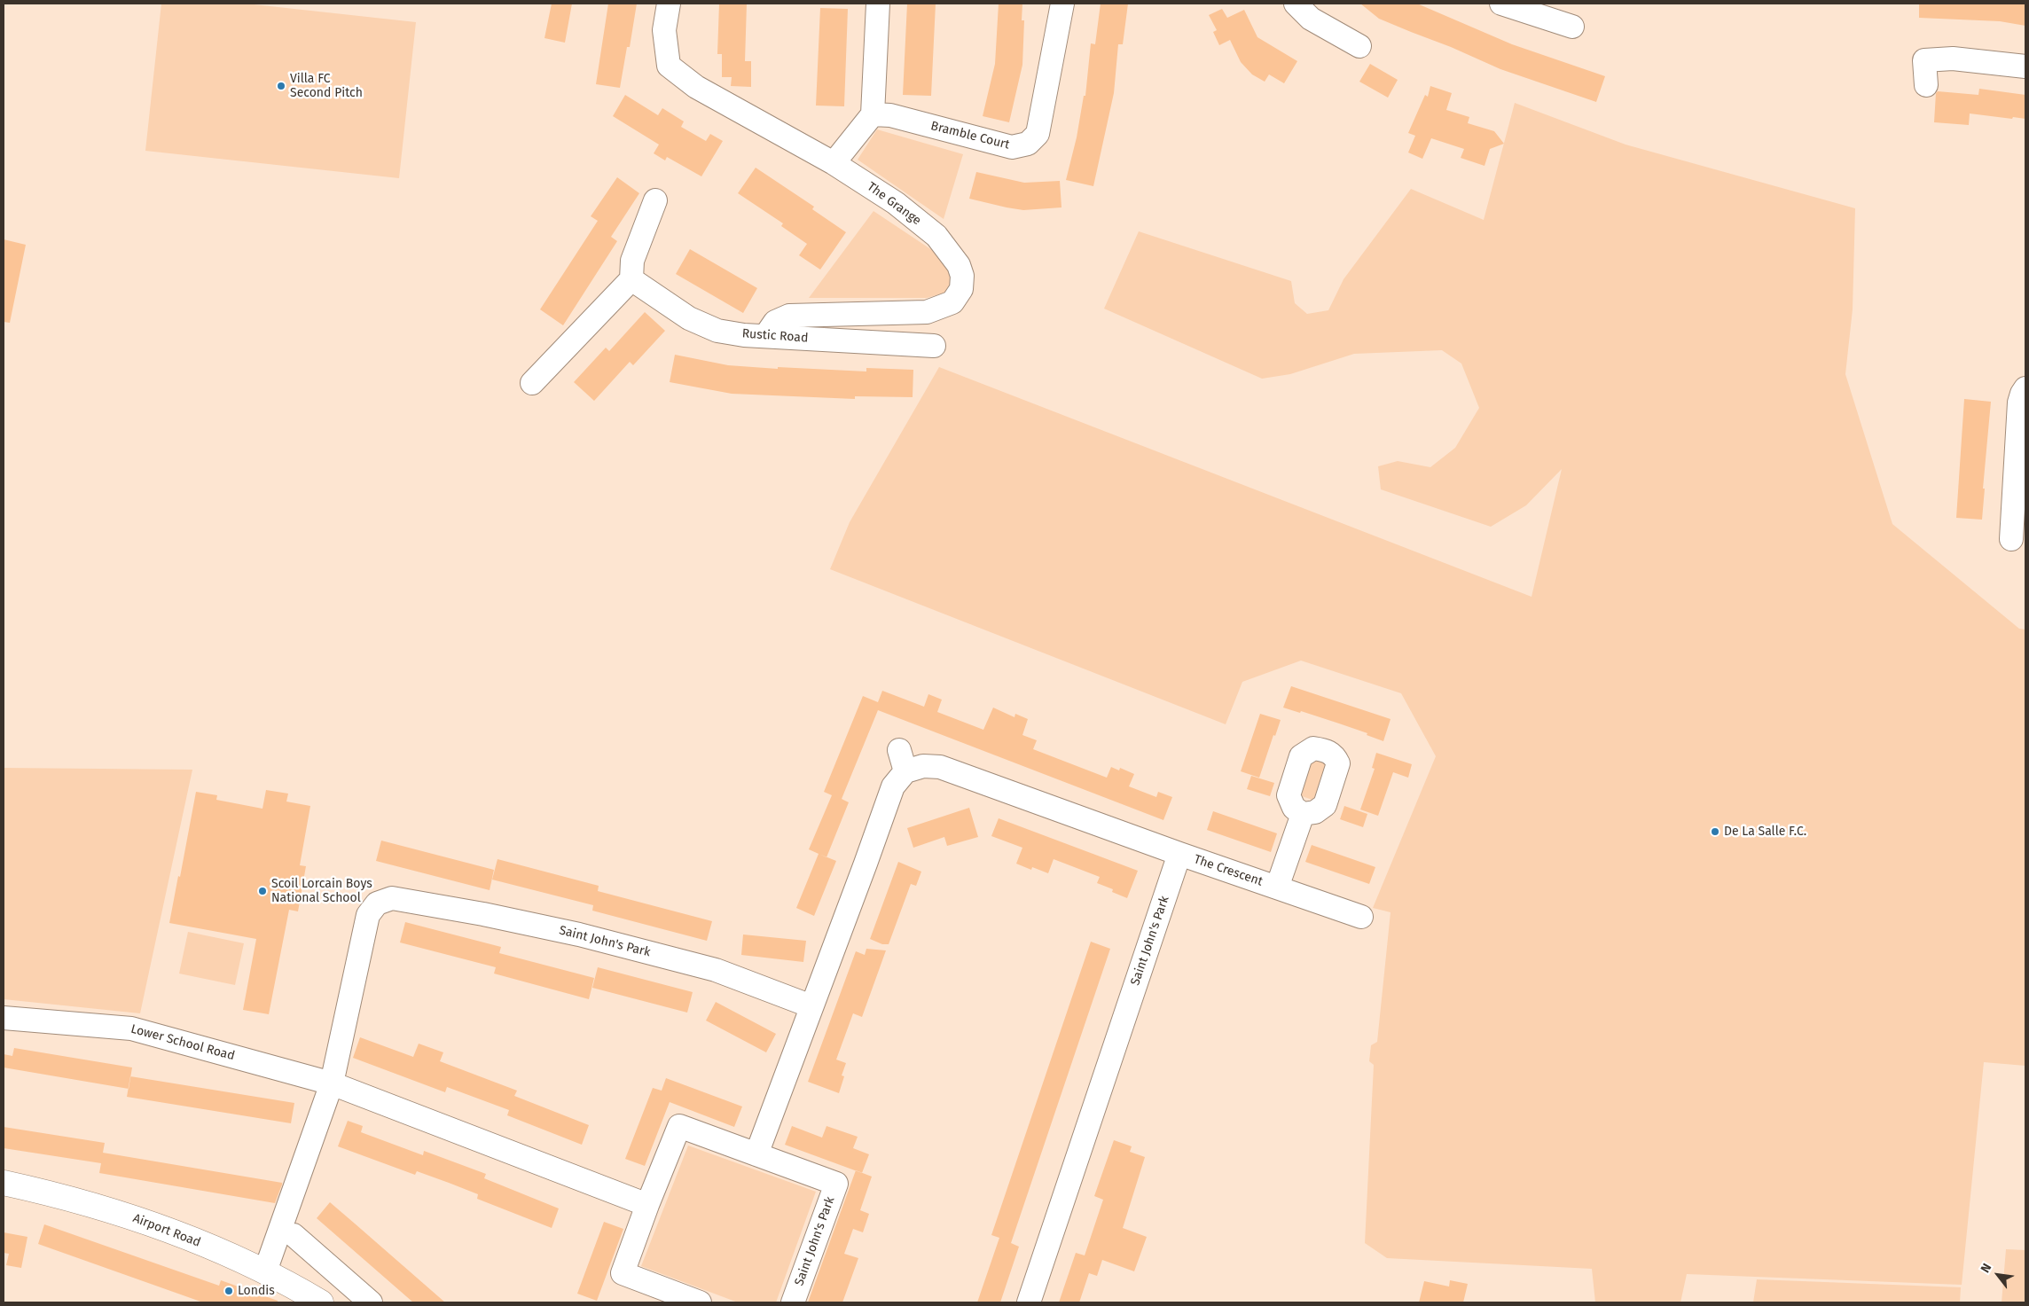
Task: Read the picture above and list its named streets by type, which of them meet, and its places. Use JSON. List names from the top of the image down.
{
  "streets": {
    "main road": ["Airport Road"],
    "street": [
      "Bramble Court",
      "The Grange",
      "Rustic Road",
      "The Crescent",
      "Saint John's Park",
      "Lower School Road"
    ]
  },
  "crossings": [
    ["The Grange", "Rustic Road"],
    ["The Crescent", "Saint John's Park"],
    ["Saint John's Park", "Lower School Road"]
  ],
  "places": [
    "Villa FC Second Pitch",
    "De La Salle F.C.",
    "Scoil Lorcain Boys National School",
    "Londis"
  ],
  "north": "top left"
}
